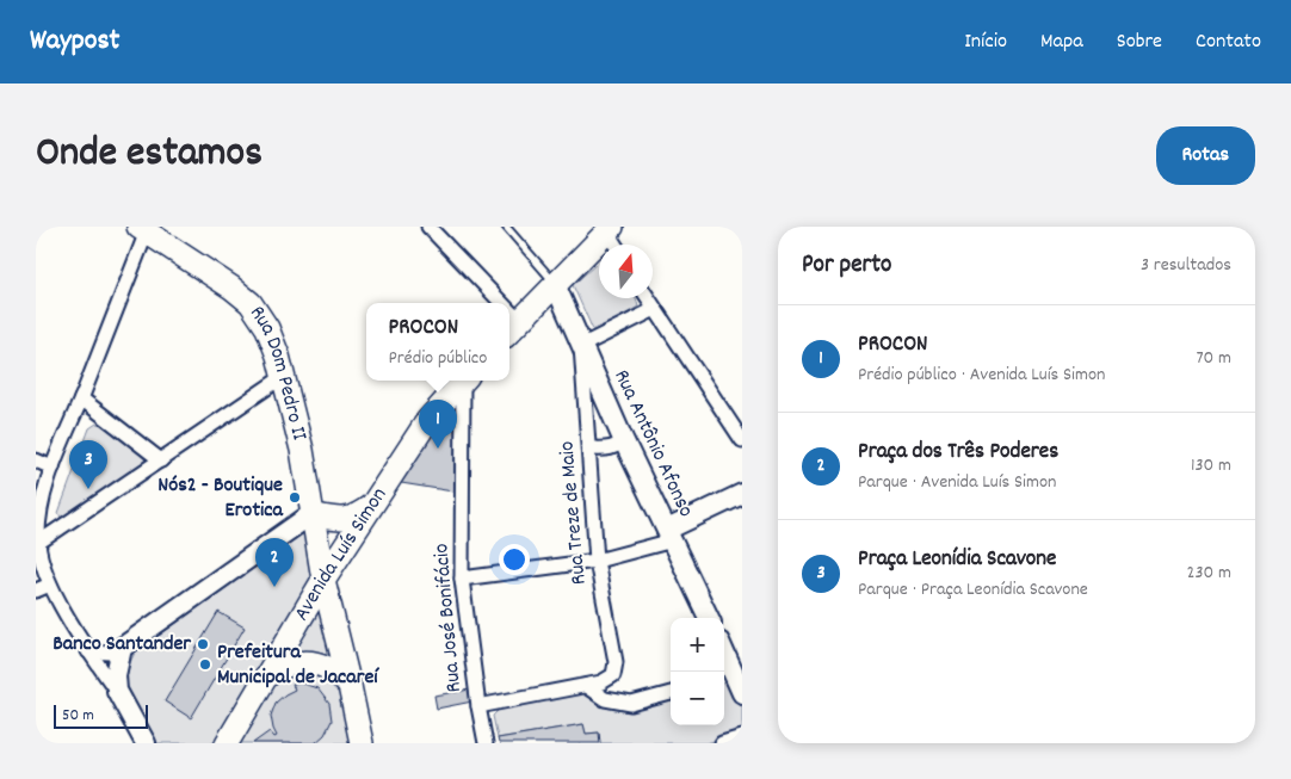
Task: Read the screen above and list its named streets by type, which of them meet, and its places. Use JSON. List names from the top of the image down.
{
  "streets": {
    "main road": ["Rua Dom Pedro II", "Avenida Luís Simon"],
    "street": ["Rua Antônio Afonso", "Rua Treze de Maio", "Rua José Bonifácio"]
  },
  "crossings": [
    ["Rua Dom Pedro II", "Avenida Luís Simon"],
    ["Rua Antônio Afonso", "Rua Treze de Maio"]
  ],
  "places": ["Nós2 - Boutique Erotica", "Banco Santander", "Prefeitura Municipal de Jacareí"],
  "scale_bar": "50 m",
  "north": "top",
  "page": {
    "header": "Waypost",
    "nav": [
      "Início",
      "Mapa",
      "Sobre",
      "Contato"
    ],
    "title": "Onde estamos",
    "buttons": "Rotas",
    "heading": ["Por perto", "3 resultados"],
    "popup": ["PROCON", "Prédio público"],
    "list": [
      {
        "mark": "1",
        "name": "PROCON",
        "note": "Prédio público · Avenida Luís Simon",
        "value": "70 m"
      },
      {
        "mark": "2",
        "name": "Praça dos Três Poderes",
        "note": "Parque · Avenida Luís Simon",
        "value": "130 m"
      },
      {
        "mark": "3",
        "name": "Praça Leonídia Scavone",
        "note": "Parque · Praça Leonídia Scavone",
        "value": "230 m"
      }
    ],
    "pins": ["1", "3", "2"],
    "map_buttons": ["+", "−"],
    "scale": "50 m"
  }
}
